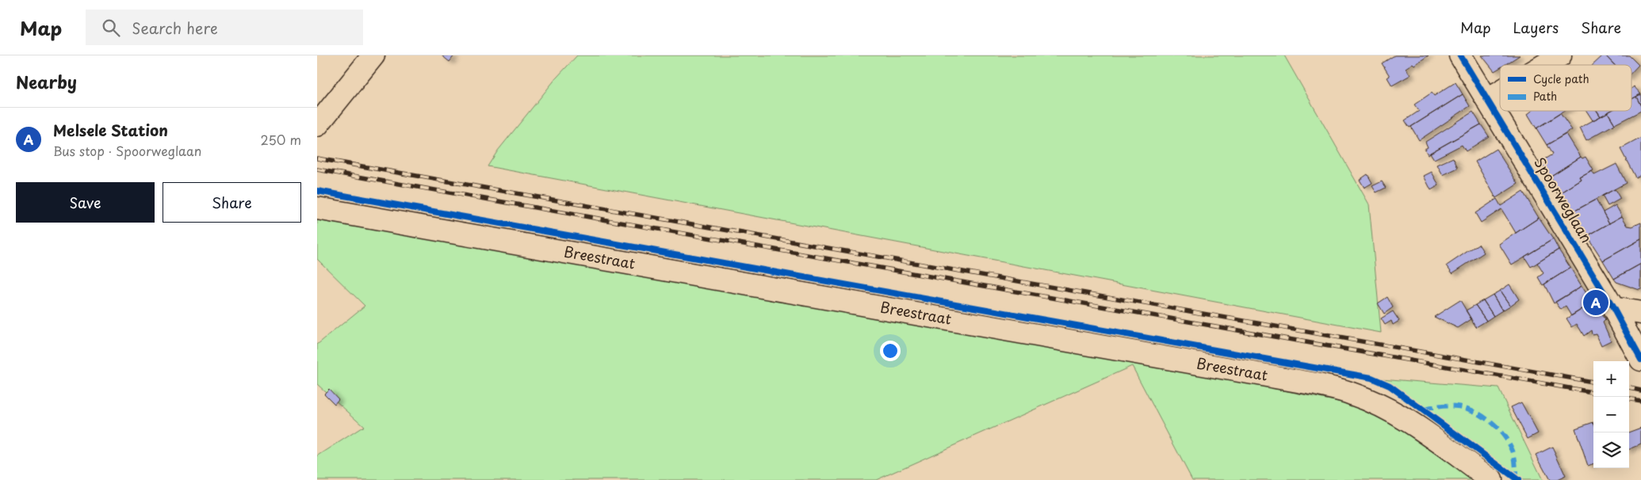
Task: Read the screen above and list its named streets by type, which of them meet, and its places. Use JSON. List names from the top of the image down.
{
  "streets": {
    "street": ["Spoorweglaan", "Breestraat"]
  },
  "legend": ["Cycle path", "Path"],
  "page": {
    "header": "Map",
    "search": "Search here",
    "nav": ["Map", "Layers", "Share"],
    "heading": "Nearby",
    "list": [
      {
        "mark": "A",
        "name": "Melsele Station",
        "note": "Bus stop · Spoorweglaan",
        "value": "250 m"
      }
    ],
    "buttons": ["Save", "Share"],
    "pins": "A",
    "map_buttons": ["+", "−"]
  }
}
